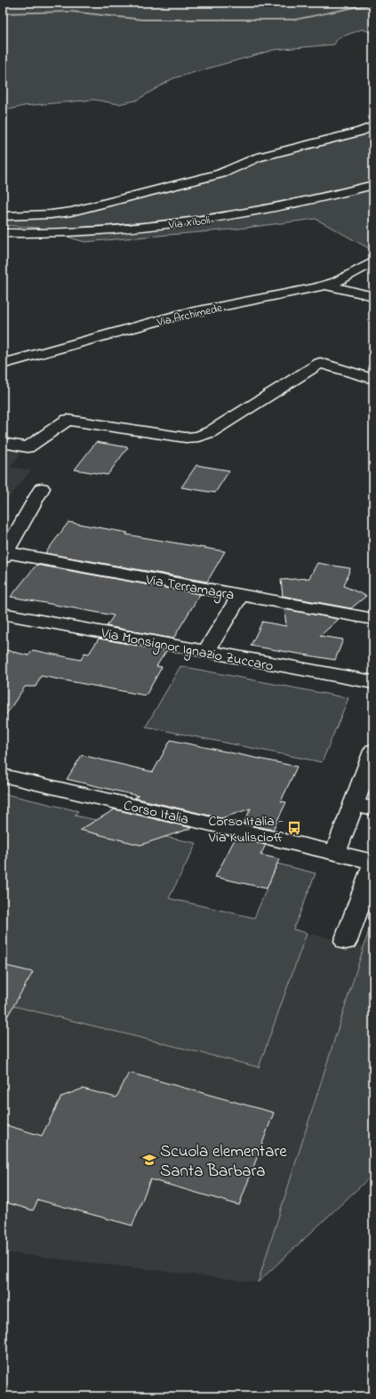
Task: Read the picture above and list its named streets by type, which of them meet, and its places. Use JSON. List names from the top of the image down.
{
  "streets": {
    "street": [
      "Via Xiboli",
      "Via Archimede",
      "Via Terramagra",
      "Via Monsignor Ignazio Zuccaro",
      "Corso Italia"
    ]
  },
  "places": {
    "bus stop": ["Corso Italia - Via Kuliscioff"],
    "school or university": ["Scuola elementare Santa Barbara"]
  }
}
